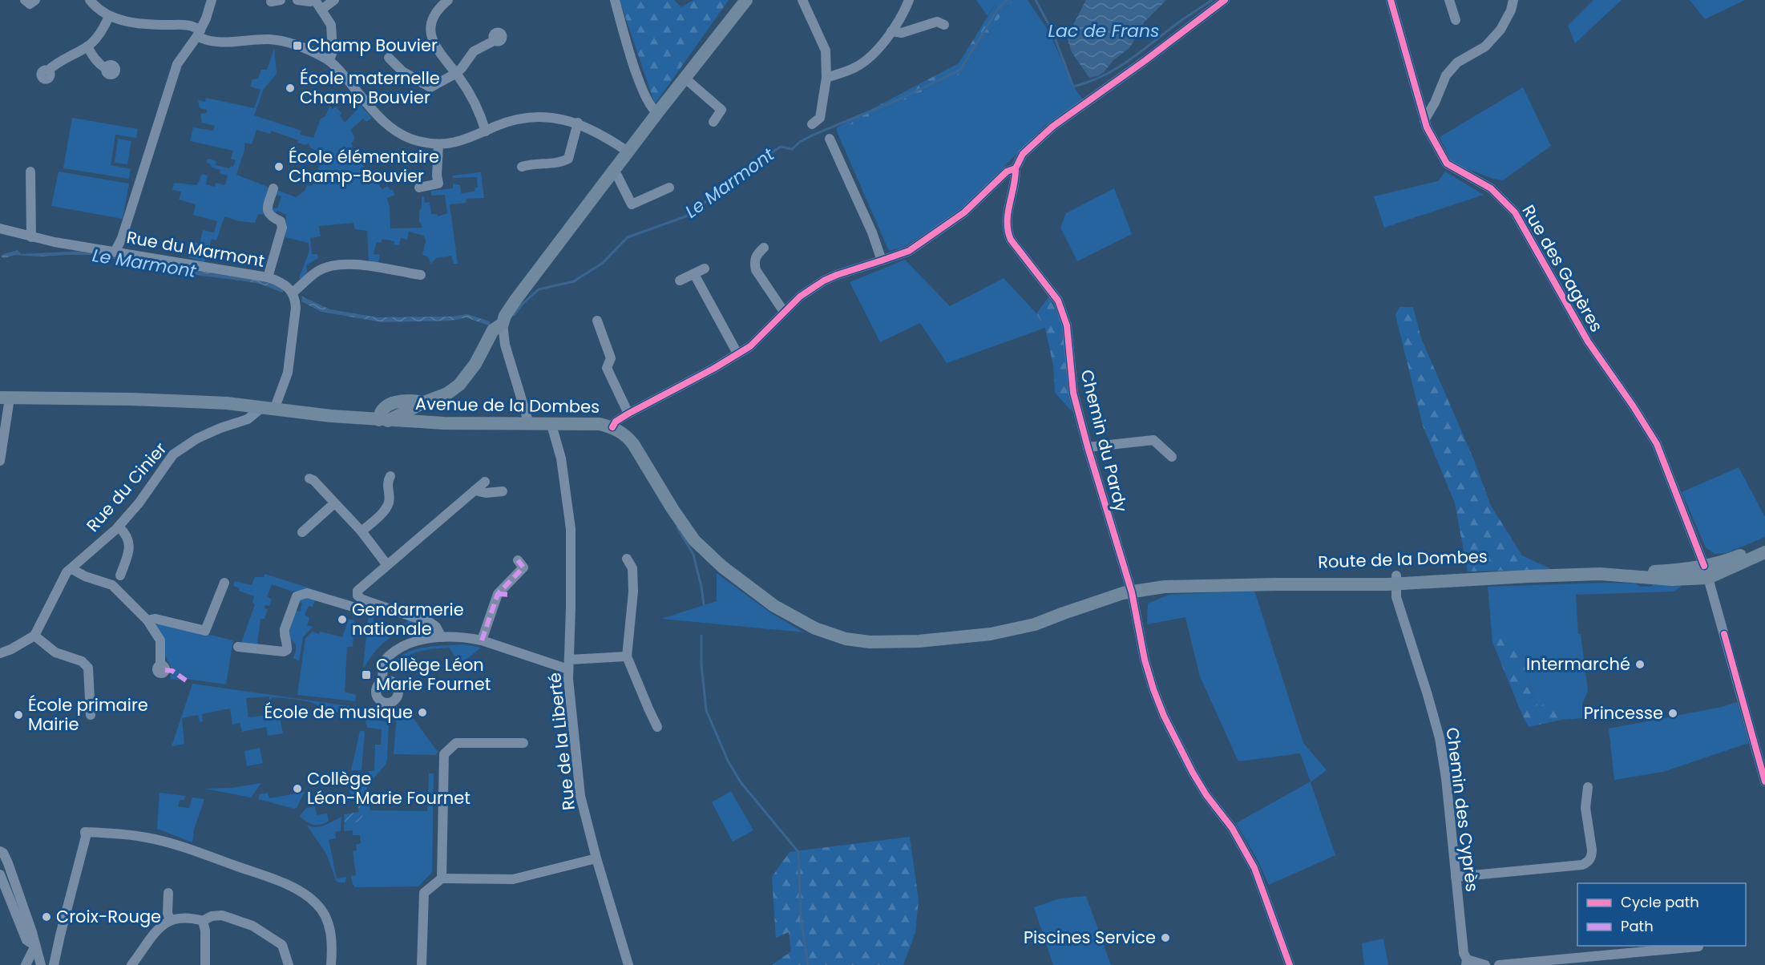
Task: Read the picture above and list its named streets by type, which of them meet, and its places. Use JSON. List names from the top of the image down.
{
  "streets": {
    "main road": ["Avenue de la Dombes", "Route de la Dombes"],
    "street": [
      "Rue du Marmont",
      "Rue des Gagères",
      "Chemin du Pardy",
      "Rue du Cinier",
      "Rue de la Liberté",
      "Chemin des Cyprès"
    ]
  },
  "crossings": [
    ["Rue des Gagères", "Route de la Dombes"],
    ["Avenue de la Dombes", "Rue du Cinier"],
    ["Avenue de la Dombes", "Route de la Dombes"],
    ["Avenue de la Dombes", "Rue de la Liberté"],
    ["Chemin du Pardy", "Route de la Dombes"],
    ["Route de la Dombes", "Chemin des Cyprès"]
  ],
  "water": ["Lac de Frans", "Le Marmont"],
  "places": {
    "transit": ["Champ Bouvier", "Collège Léon Marie Fournet"],
    "other": [
      "École maternelle Champ Bouvier",
      "École élémentaire Champ-Bouvier",
      "Gendarmerie nationale",
      "Intermarché",
      "École de musique",
      "Princesse",
      "École primaire Mairie",
      "Collège Léon-Marie Fournet",
      "Croix-Rouge",
      "Piscines Service"
    ]
  },
  "legend": ["Cycle path", "Path"]
}
